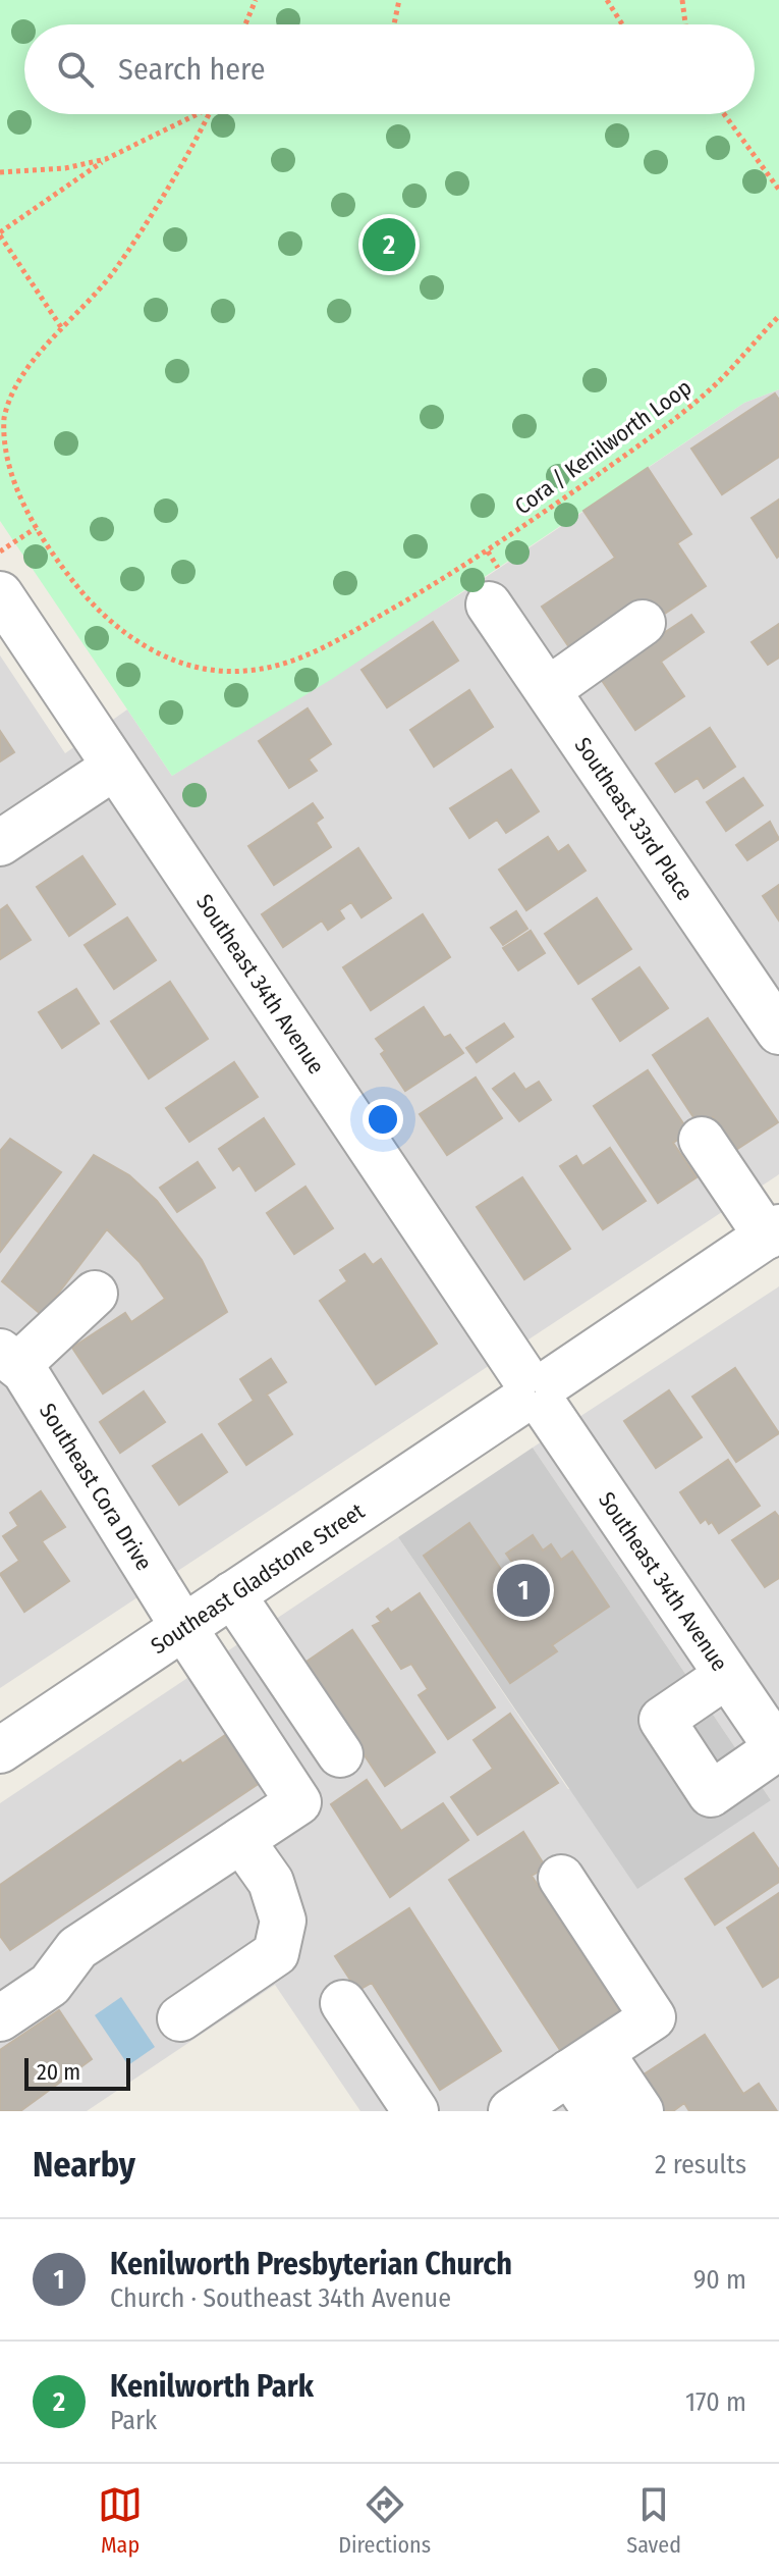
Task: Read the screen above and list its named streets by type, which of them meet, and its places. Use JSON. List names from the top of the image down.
{
  "streets": {
    "street": [
      "Southeast 33rd Place",
      "Southeast 34th Avenue",
      "Southeast Cora Drive",
      "Southeast Gladstone Street"
    ],
    "path": ["Cora / Kenilworth Loop"]
  },
  "crossings": [
    ["Southeast 34th Avenue", "Southeast Gladstone Street"],
    ["Southeast Cora Drive", "Southeast Gladstone Street"]
  ],
  "scale_bar": "20 m",
  "page": {
    "search": "Search here",
    "pins": ["2", "1"],
    "scale": "20 m",
    "heading": ["Nearby", "2 results"],
    "list": [
      {
        "mark": "1",
        "name": "Kenilworth Presbyterian Church",
        "note": "Church · Southeast 34th Avenue",
        "value": "90 m"
      },
      {
        "mark": "2",
        "name": "Kenilworth Park",
        "note": "Park",
        "value": "170 m"
      }
    ],
    "nav": ["Map", "Directions", "Saved"]
  }
}
